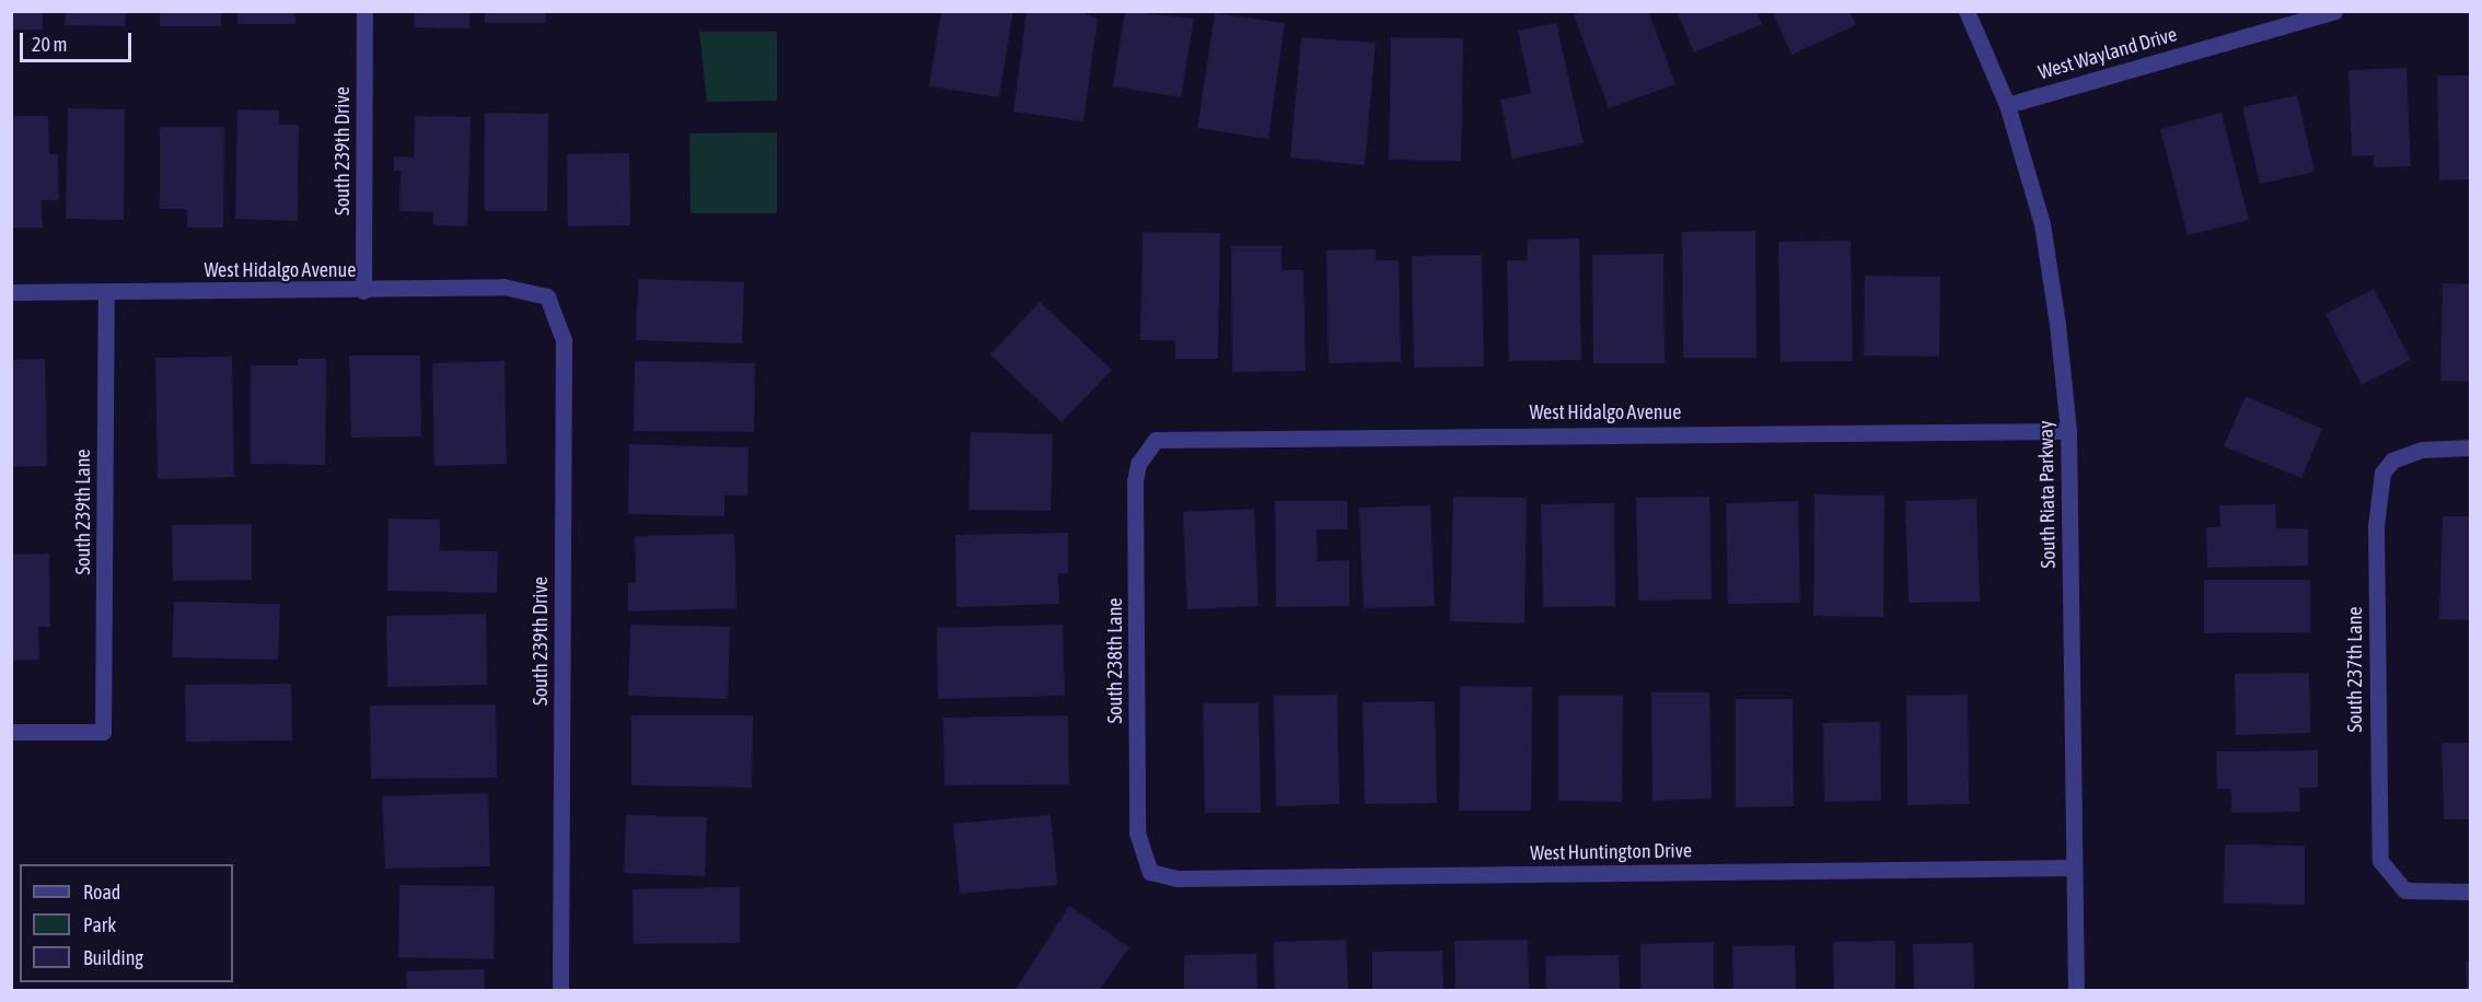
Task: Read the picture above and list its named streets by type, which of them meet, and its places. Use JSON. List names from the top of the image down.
{
  "streets": {
    "street": [
      "West Wayland Drive",
      "South 239th Drive",
      "West Hidalgo Avenue",
      "South Riata Parkway",
      "South 239th Lane",
      "South 238th Lane",
      "South 237th Lane",
      "West Huntington Drive"
    ]
  },
  "crossings": [
    ["West Wayland Drive", "South Riata Parkway"],
    ["South 239th Drive", "West Hidalgo Avenue"],
    ["West Hidalgo Avenue", "South Riata Parkway"],
    ["West Hidalgo Avenue", "South 239th Lane"],
    ["West Hidalgo Avenue", "South 238th Lane"],
    ["South Riata Parkway", "West Huntington Drive"],
    ["South 238th Lane", "West Huntington Drive"]
  ],
  "legend": ["Road", "Park", "Building"],
  "scale_bar": "20 m"
}
